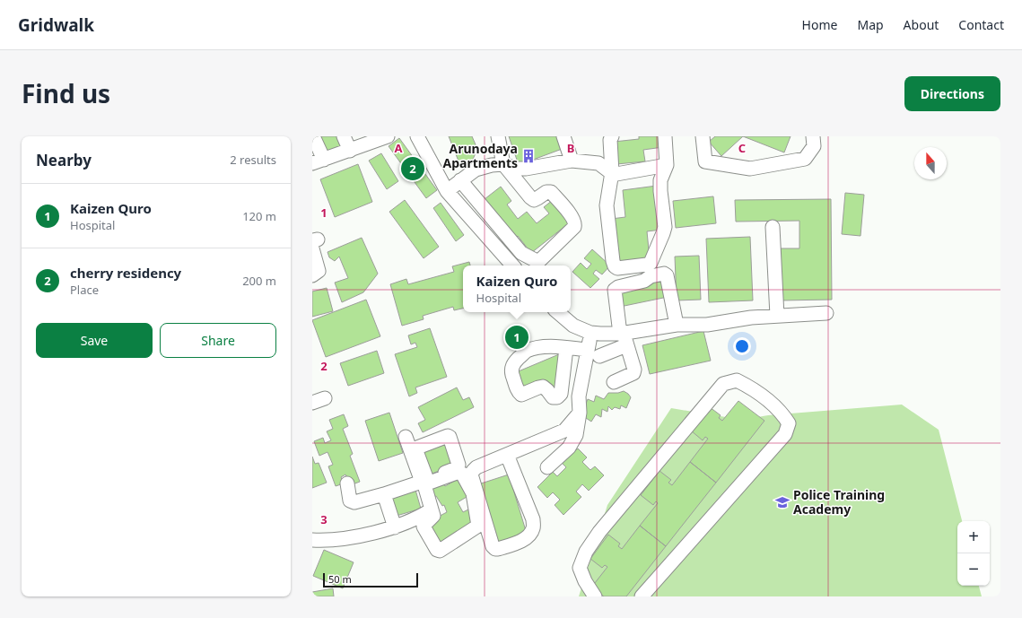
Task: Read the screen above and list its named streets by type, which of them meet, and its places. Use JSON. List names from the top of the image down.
{
  "places": {
    "building": ["Arunodaya Apartments"],
    "school or university": ["Police Training Academy"]
  },
  "scale_bar": "50 m",
  "north": "top",
  "page": {
    "header": "Gridwalk",
    "nav": [
      "Home",
      "Map",
      "About",
      "Contact"
    ],
    "title": "Find us",
    "buttons": [
      "Directions",
      ["Save", "Share"]
    ],
    "heading": ["Nearby", "2 results"],
    "pins": ["2", "1"],
    "list": [
      {
        "mark": "1",
        "name": "Kaizen Quro",
        "note": "Hospital",
        "value": "120 m"
      },
      {
        "mark": "2",
        "name": "cherry residency",
        "note": "Place",
        "value": "200 m"
      }
    ],
    "popup": ["Kaizen Quro", "Hospital"],
    "map_buttons": ["+", "−"],
    "scale": "50 m"
  },
  "grid": {
    "columns": ["A", "B", "C"],
    "rows": ["1", "2", "3"]
  }
}
